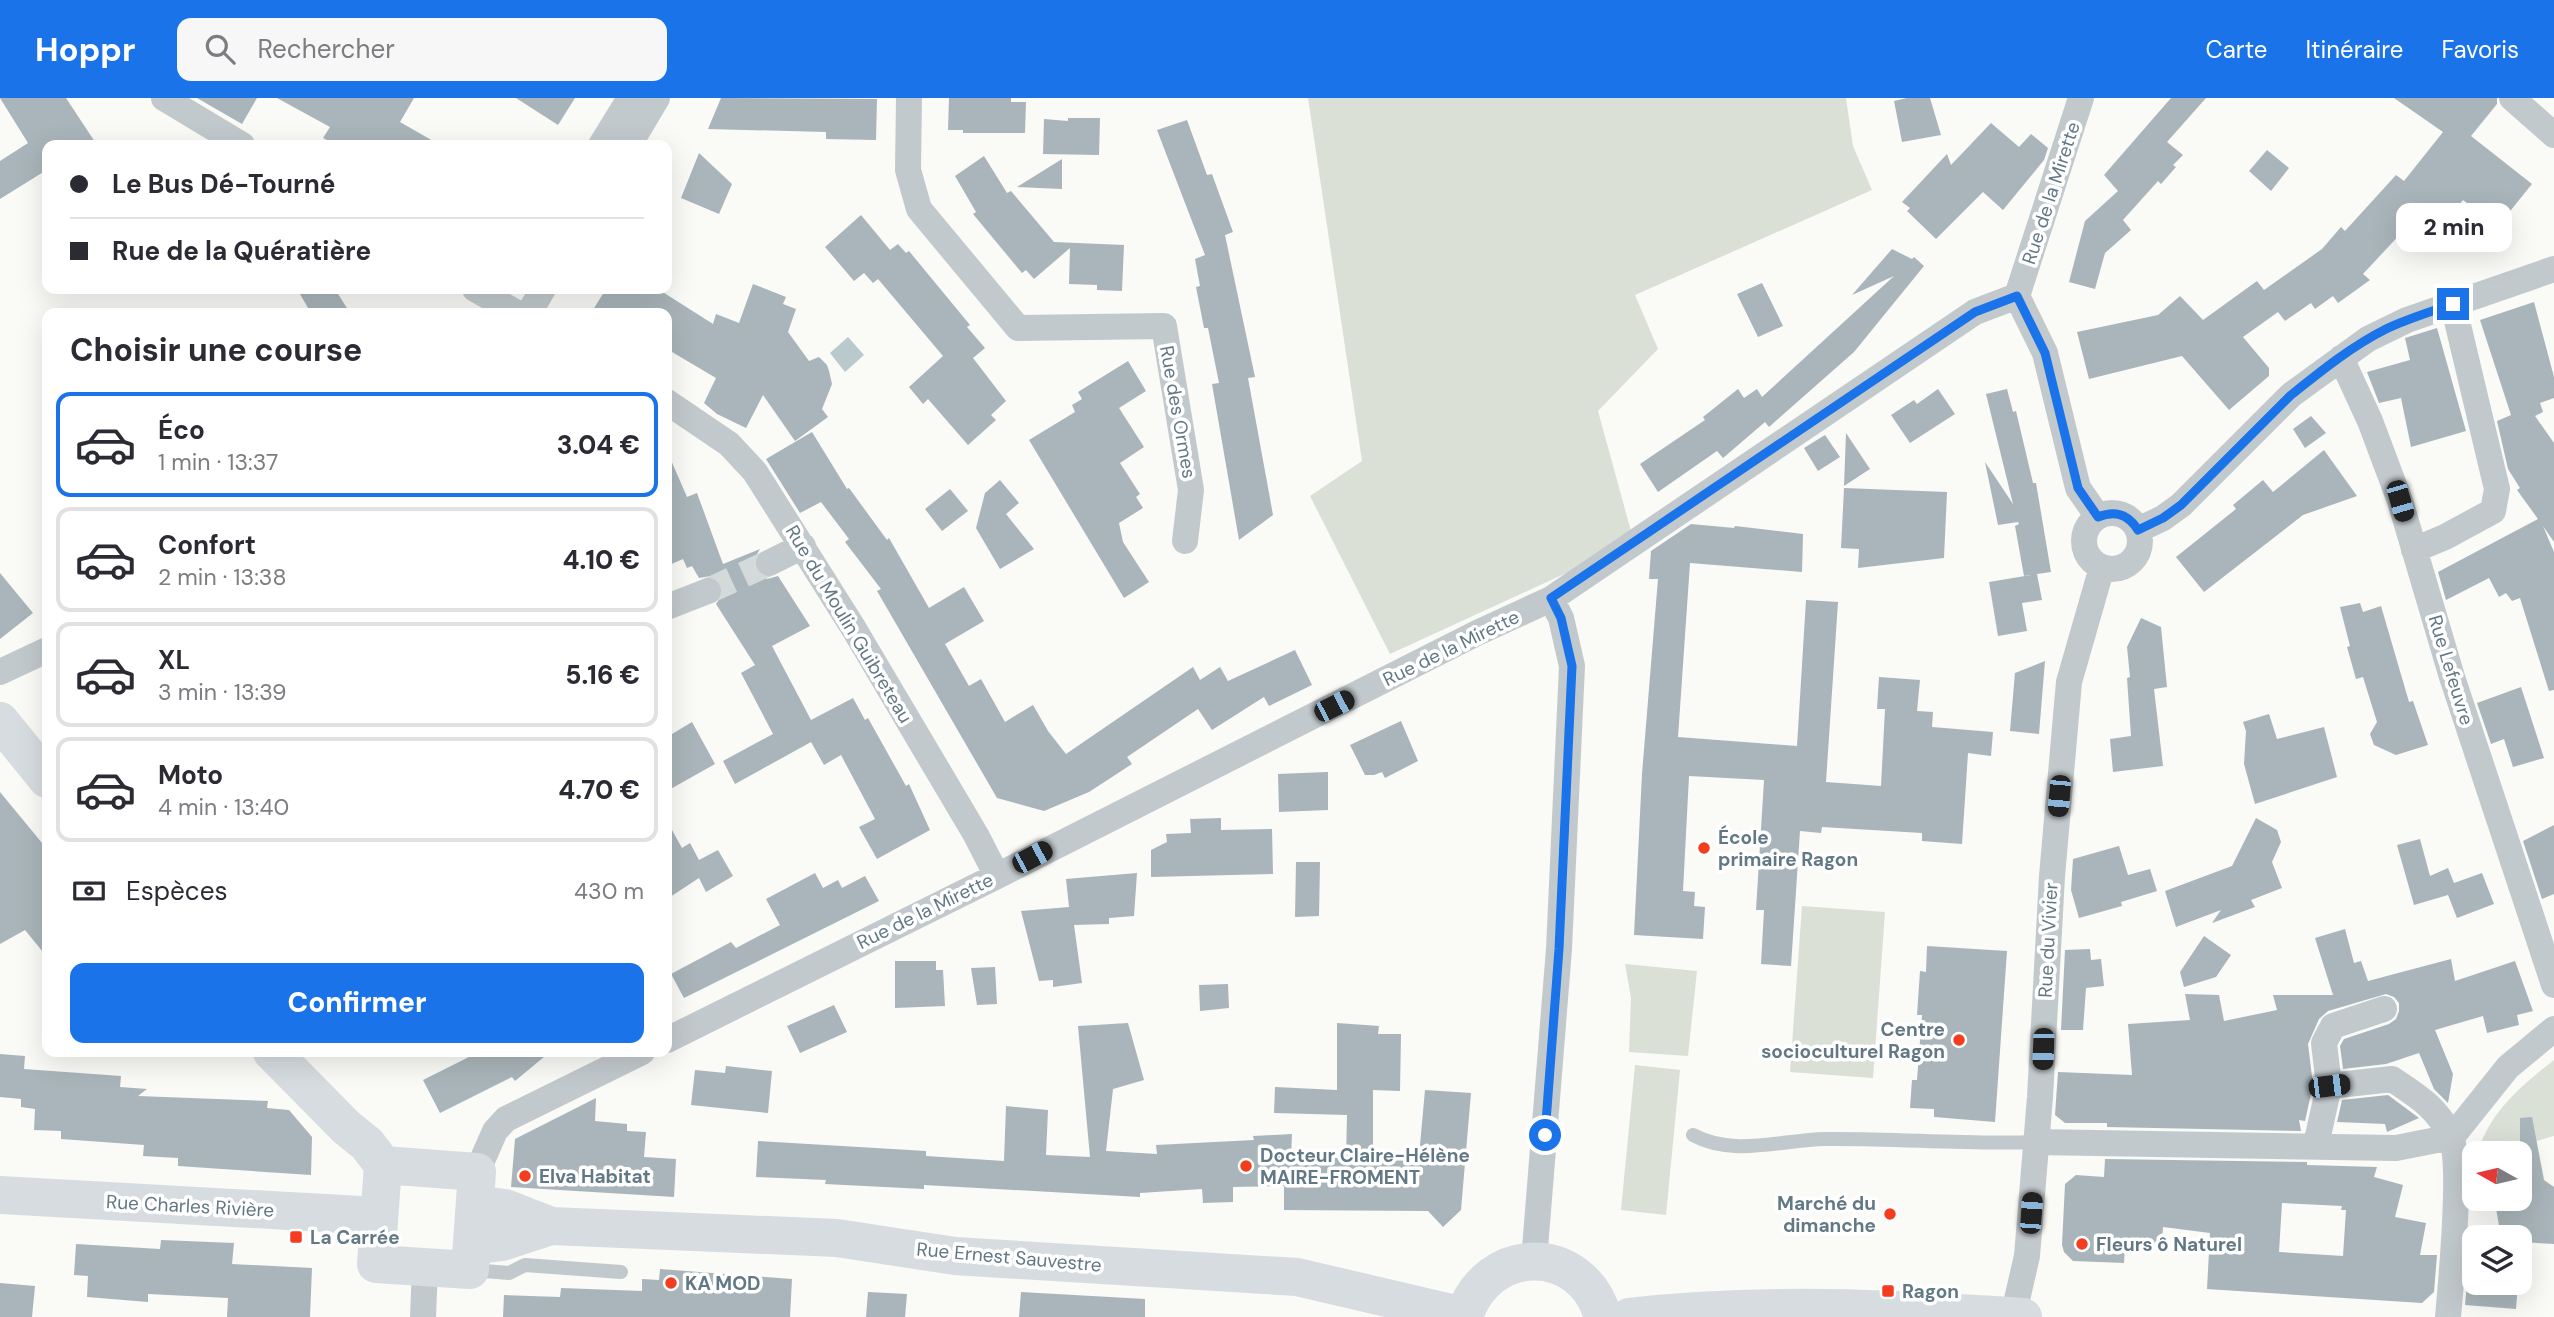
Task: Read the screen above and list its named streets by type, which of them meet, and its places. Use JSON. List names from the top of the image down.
{
  "streets": {
    "main road": ["Rue Charles Rivière", "Rue Ernest Sauvestre"],
    "street": [
      "Rue de la Mirette",
      "Rue des Ormes",
      "Rue du Moulin Guibreteau",
      "Rue Lefeuvre",
      "Rue du Vivier"
    ]
  },
  "crossings": [
    ["Rue de la Mirette", "Rue du Moulin Guibreteau"],
    ["Rue Charles Rivière", "Rue Ernest Sauvestre"]
  ],
  "places": {
    "other": [
      "École primaire Ragon",
      "Centre socioculturel Ragon",
      "Docteur Claire-Hélène MAIRE-FROMENT",
      "Elva Habitat",
      "Marché du dimanche",
      "Fleurs ô Naturel",
      "KA MOD"
    ],
    "transit": ["La Carrée", "Ragon"]
  },
  "north": "left",
  "page": {
    "header": "Hoppr",
    "search": "Rechercher",
    "nav": ["Carte", "Itinéraire", "Favoris"],
    "banner": ["Le Bus Dé-Tourné", "Rue de la Quératière"],
    "bubble": "2 min",
    "heading": "Choisir une course",
    "list": [
      {
        "name": "Éco",
        "note": "1 min · 13:37",
        "value": "3.04 €"
      },
      {
        "name": "Confort",
        "note": "2 min · 13:38",
        "value": "4.10 €"
      },
      {
        "name": "XL",
        "note": "3 min · 13:39",
        "value": "5.16 €"
      },
      {
        "name": "Moto",
        "note": "4 min · 13:40",
        "value": "4.70 €"
      }
    ],
    "pay": ["Espèces", "430 m"],
    "buttons": "Confirmer"
  }
}
